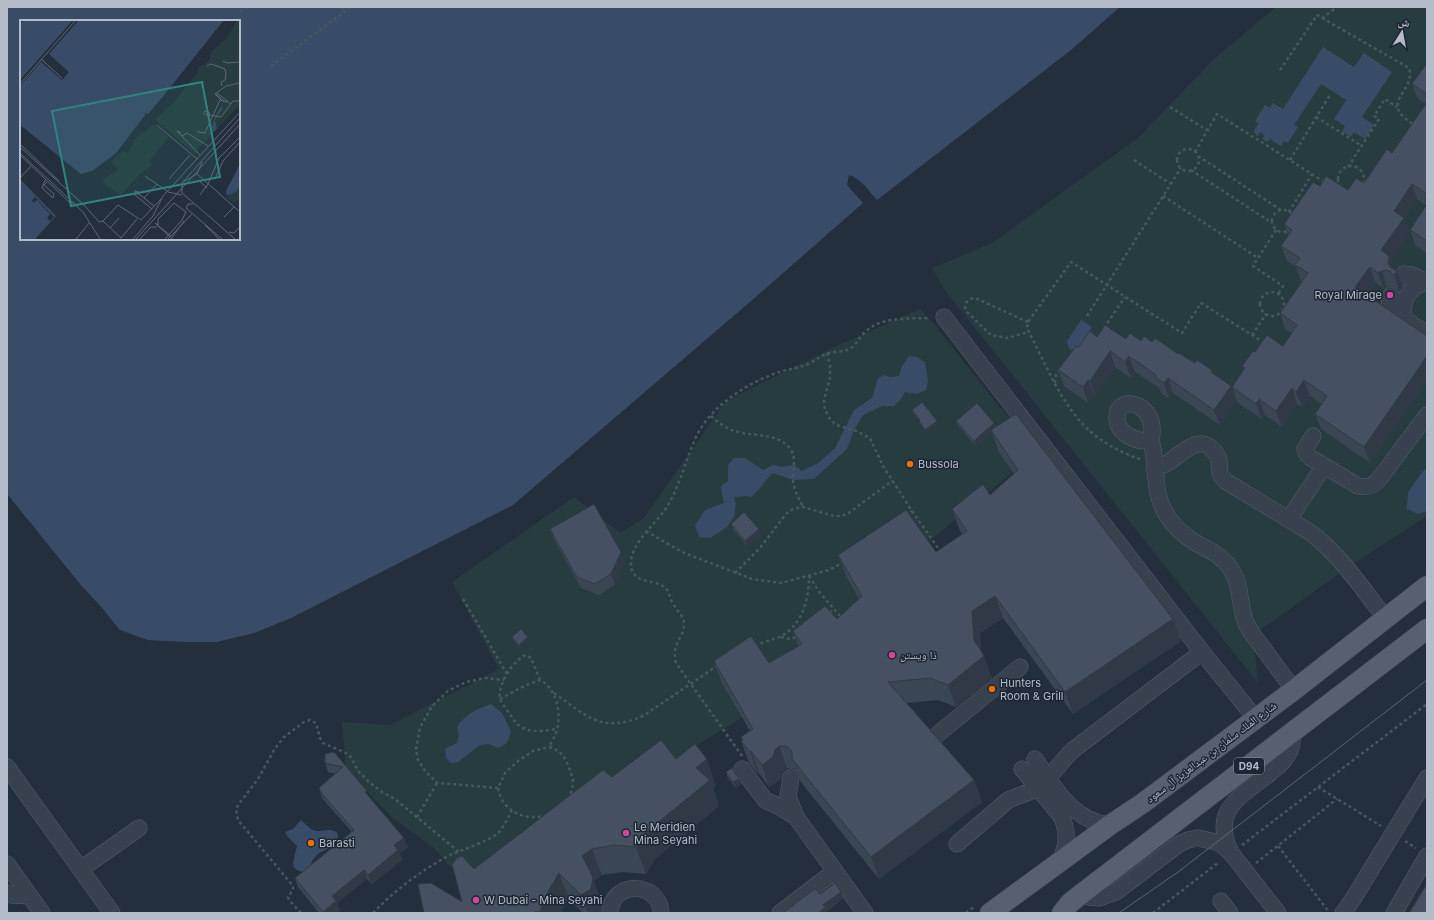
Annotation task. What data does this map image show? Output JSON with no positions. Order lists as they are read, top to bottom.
{
  "streets": {
    "main road": ["شارع الملك سلمان بن عبدالعزيز آل سعود", "D94"]
  },
  "places": [
    "Royal Mirage",
    "Bussola",
    "ذا ويستن",
    "Hunters Room & Grill",
    "Le Meridien Mina Seyahi",
    "Barasti",
    "W Dubai - Mina Seyahi"
  ],
  "north": "top"
}
